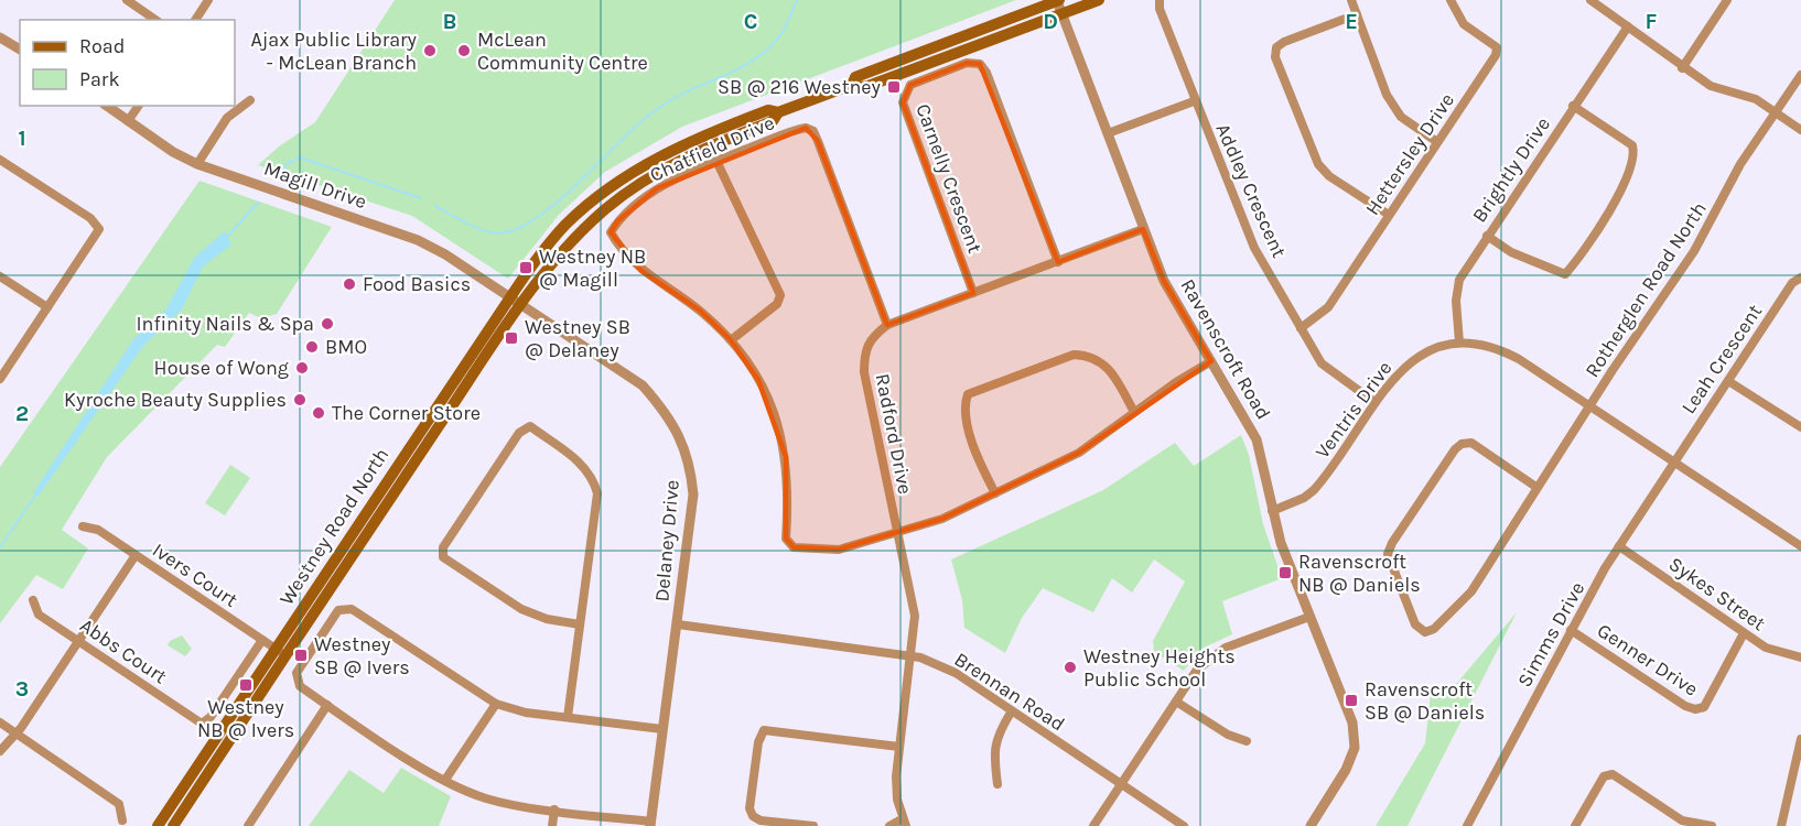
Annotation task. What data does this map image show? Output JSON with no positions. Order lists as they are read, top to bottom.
{
  "streets": {
    "main road": ["Westney Road North"],
    "street": [
      "Chatfield Drive",
      "Hettersley Drive",
      "Brightly Drive",
      "Carnelly Crescent",
      "Magill Drive",
      "Addley Crescent",
      "Rotherglen Road North",
      "Ravenscroft Road",
      "Leah Crescent",
      "Ventris Drive",
      "Radford Drive",
      "Delaney Drive",
      "Ivers Court",
      "Sykes Street",
      "Simms Drive",
      "Abbs Court",
      "Genner Drive",
      "Brennan Road"
    ]
  },
  "crossings": [
    ["Chatfield Drive", "Ravenscroft Road"],
    ["Chatfield Drive", "Radford Drive"],
    ["Hettersley Drive", "Addley Crescent"],
    ["Brightly Drive", "Ventris Drive"],
    ["Carnelly Crescent", "Radford Drive"],
    ["Magill Drive", "Westney Road North"],
    ["Magill Drive", "Delaney Drive"],
    ["Addley Crescent", "Ventris Drive"],
    ["Rotherglen Road North", "Ventris Drive"],
    ["Ravenscroft Road", "Ventris Drive"],
    ["Ravenscroft Road", "Radford Drive"],
    ["Ravenscroft Road", "Westney Road North"],
    ["Leah Crescent", "Ventris Drive"],
    ["Leah Crescent", "Simms Drive"],
    ["Ventris Drive", "Simms Drive"],
    ["Radford Drive", "Brennan Road"],
    ["Westney Road North", "Delaney Drive"],
    ["Westney Road North", "Ivers Court"],
    ["Delaney Drive", "Brennan Road"],
    ["Ivers Court", "Abbs Court"],
    ["Sykes Street", "Simms Drive"],
    ["Sykes Street", "Genner Drive"],
    ["Simms Drive", "Genner Drive"]
  ],
  "places": {
    "other": [
      "Ajax Public Library - McLean Branch",
      "McLean Community Centre",
      "Food Basics",
      "Infinity Nails & Spa",
      "BMO",
      "House of Wong",
      "Kyroche Beauty Supplies",
      "The Corner Store",
      "Westney Heights Public School"
    ],
    "transit": [
      "SB @ 216 Westney",
      "Westney NB @ Magill",
      "Westney SB @ Delaney",
      "Ravenscroft NB @ Daniels",
      "Westney SB @ Ivers",
      "Westney NB @ Ivers",
      "Ravenscroft SB @ Daniels"
    ]
  },
  "legend": ["Road", "Park"],
  "grid": {
    "columns": [
      "B",
      "C",
      "D",
      "E",
      "F"
    ],
    "rows": ["1", "2", "3"]
  }
}
